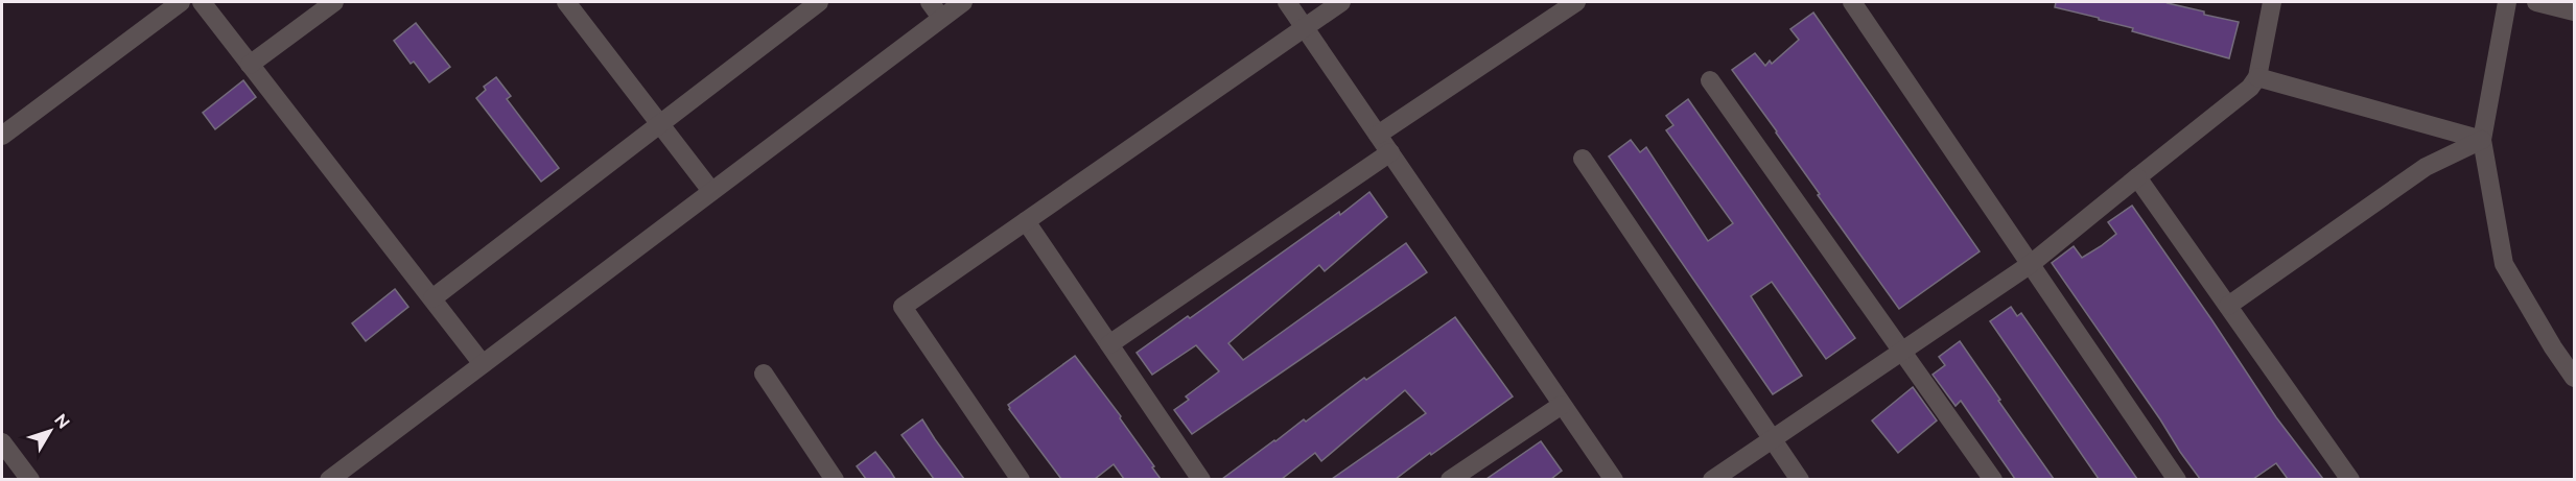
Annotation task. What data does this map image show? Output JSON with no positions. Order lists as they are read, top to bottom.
{
  "north": "top right"
}
